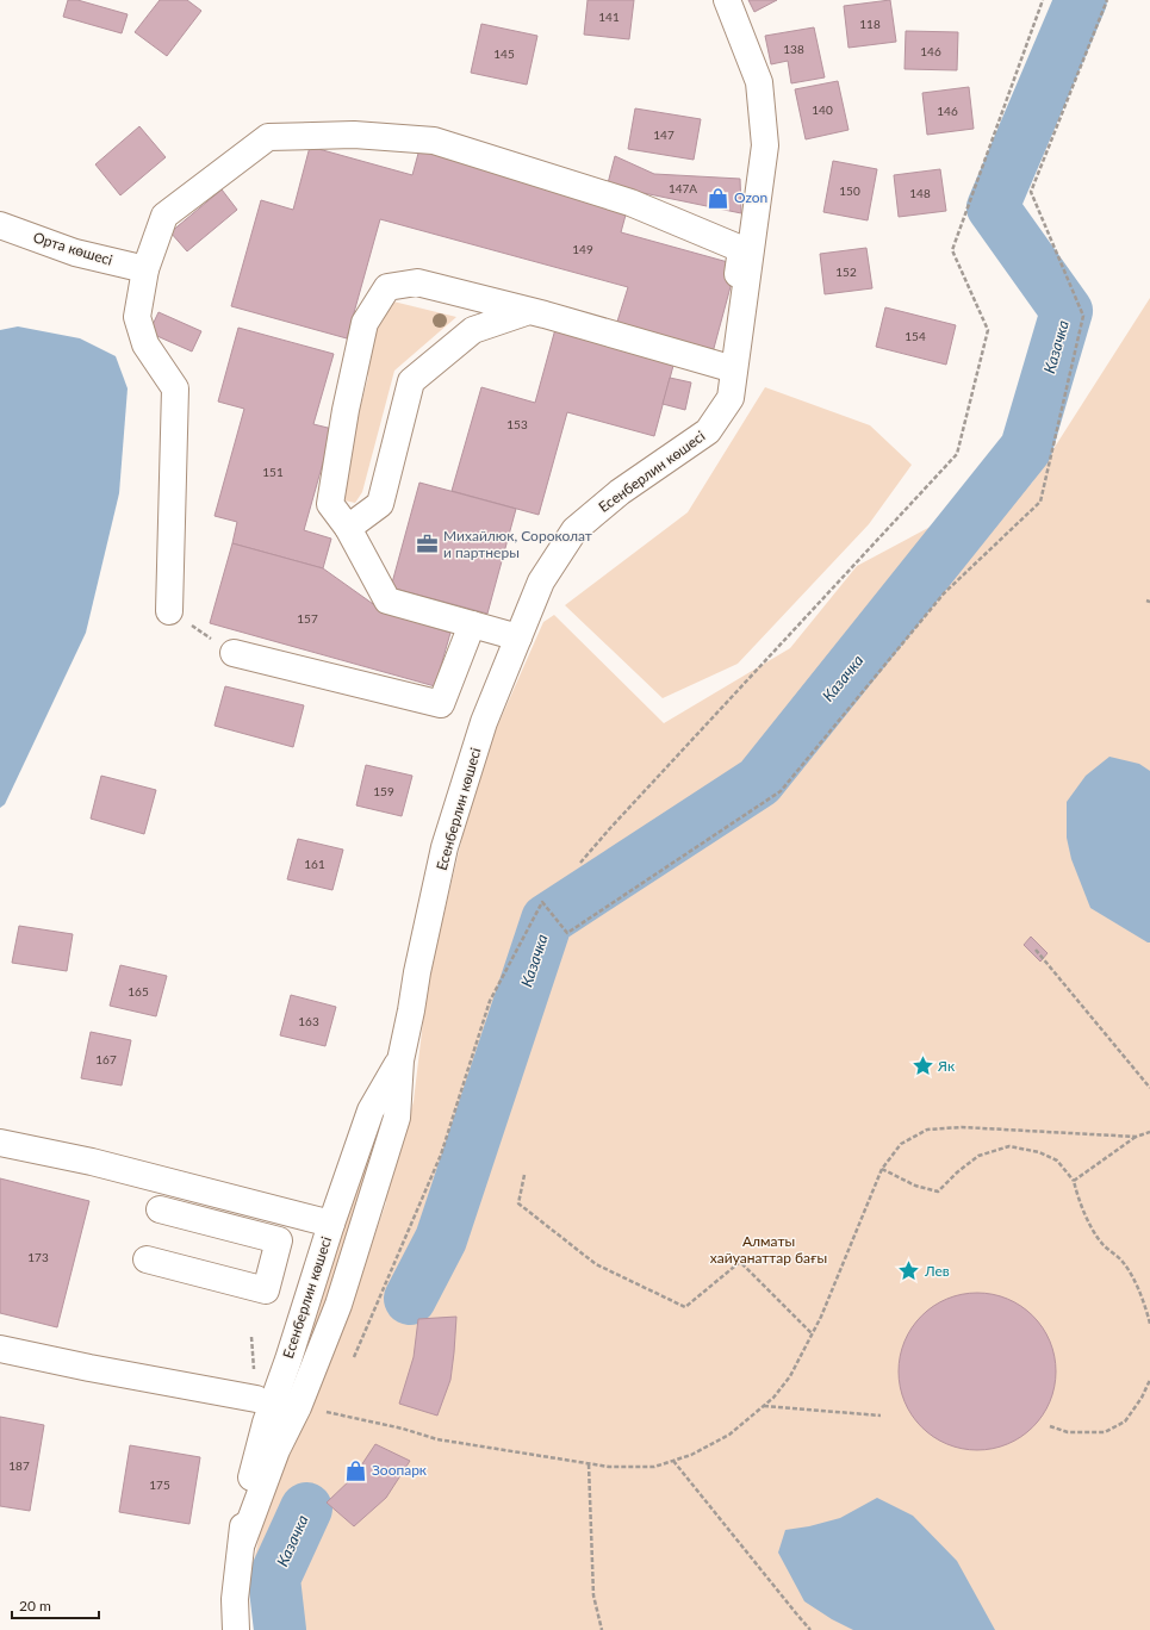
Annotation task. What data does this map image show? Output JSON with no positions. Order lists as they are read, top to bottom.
{
  "streets": {
    "street": ["Орта көшесі", "Есенберлин көшесі"]
  },
  "water": ["Казачка"],
  "parks": ["Алматы хайуанаттар бағы"],
  "places": {
    "shop": ["Ozon", "Зоопарк"],
    "office": ["Михайлюк, Сороколат и партнеры"],
    "place": ["Як", "Лев"]
  },
  "house_numbers": [
    "141",
    "118",
    "138",
    "146",
    "145",
    "140",
    "146",
    "147",
    "147А",
    "150",
    "148",
    "149",
    "152",
    "154",
    "153",
    "151",
    "157",
    "159",
    "161",
    "165",
    "163",
    "167",
    "173",
    "187",
    "175"
  ],
  "scale_bar": "20 m"
}
